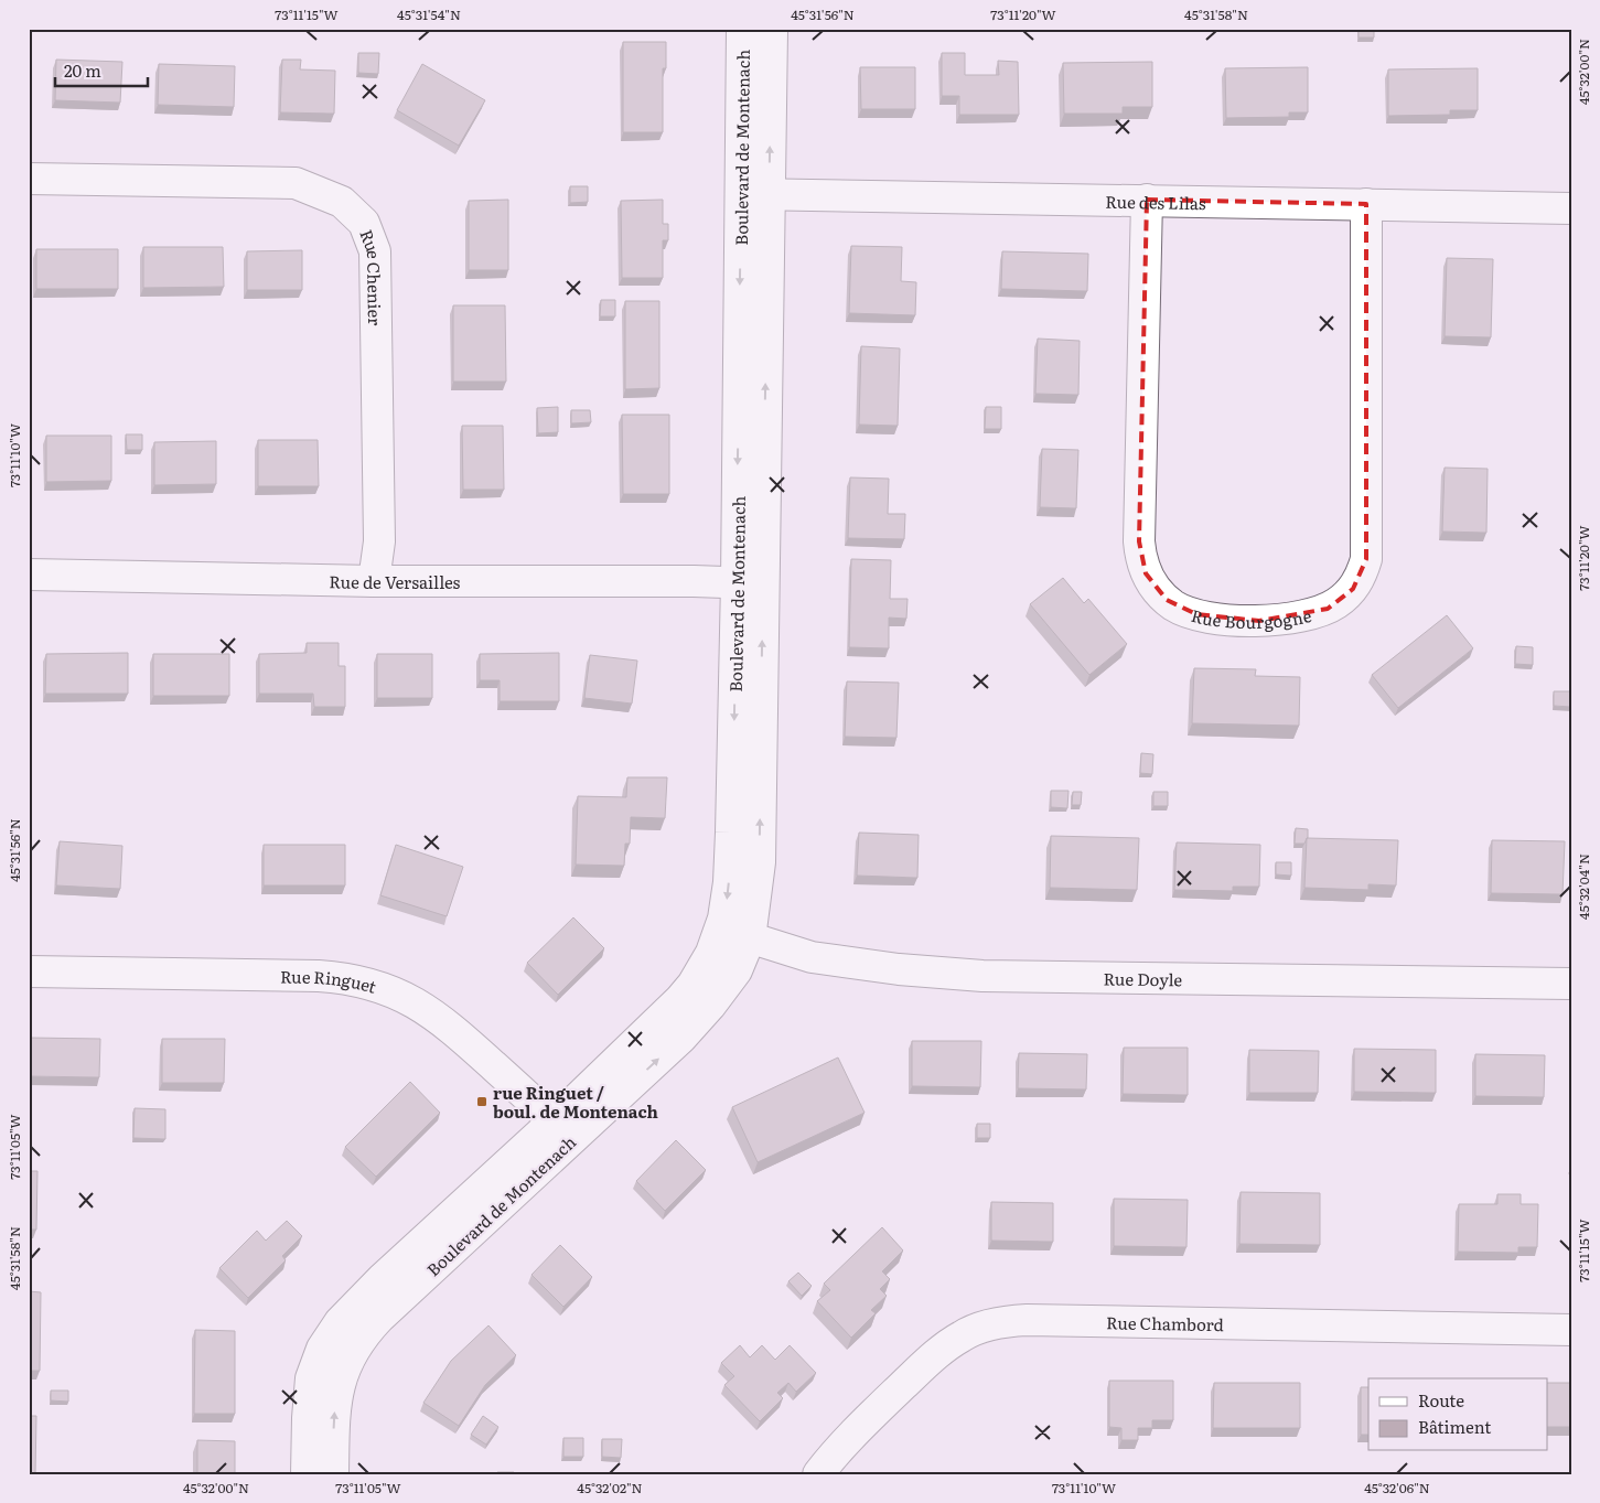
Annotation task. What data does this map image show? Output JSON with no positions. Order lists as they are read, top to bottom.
{
  "streets": {
    "street": [
      "Boulevard de Montenach",
      "Rue des Lilas",
      "Rue Chenier",
      "Rue de Versailles",
      "Rue Bourgogne",
      "Rue Doyle",
      "Rue Ringuet",
      "Rue Chambord"
    ]
  },
  "crossings": [
    ["Boulevard de Montenach", "Rue des Lilas"],
    ["Boulevard de Montenach", "Rue de Versailles"],
    ["Boulevard de Montenach", "Rue Doyle"],
    ["Boulevard de Montenach", "Rue Ringuet"],
    ["Rue des Lilas", "Rue Bourgogne"],
    ["Rue Chenier", "Rue de Versailles"]
  ],
  "places": {
    "transit": ["rue Ringuet / boul. de Montenach"]
  },
  "legend": ["Route", "Bâtiment"],
  "scale_bar": "20 m",
  "coordinates": [
    "73°11'15\"W",
    "45°31'54\"N",
    "45°31'56\"N",
    "73°11'20\"W",
    "45°31'58\"N",
    "45°32'00\"N",
    "73°11'10\"W",
    "45°32'04\"N",
    "73°11'05\"W",
    "45°32'02\"N",
    "45°32'06\"N"
  ]
}
